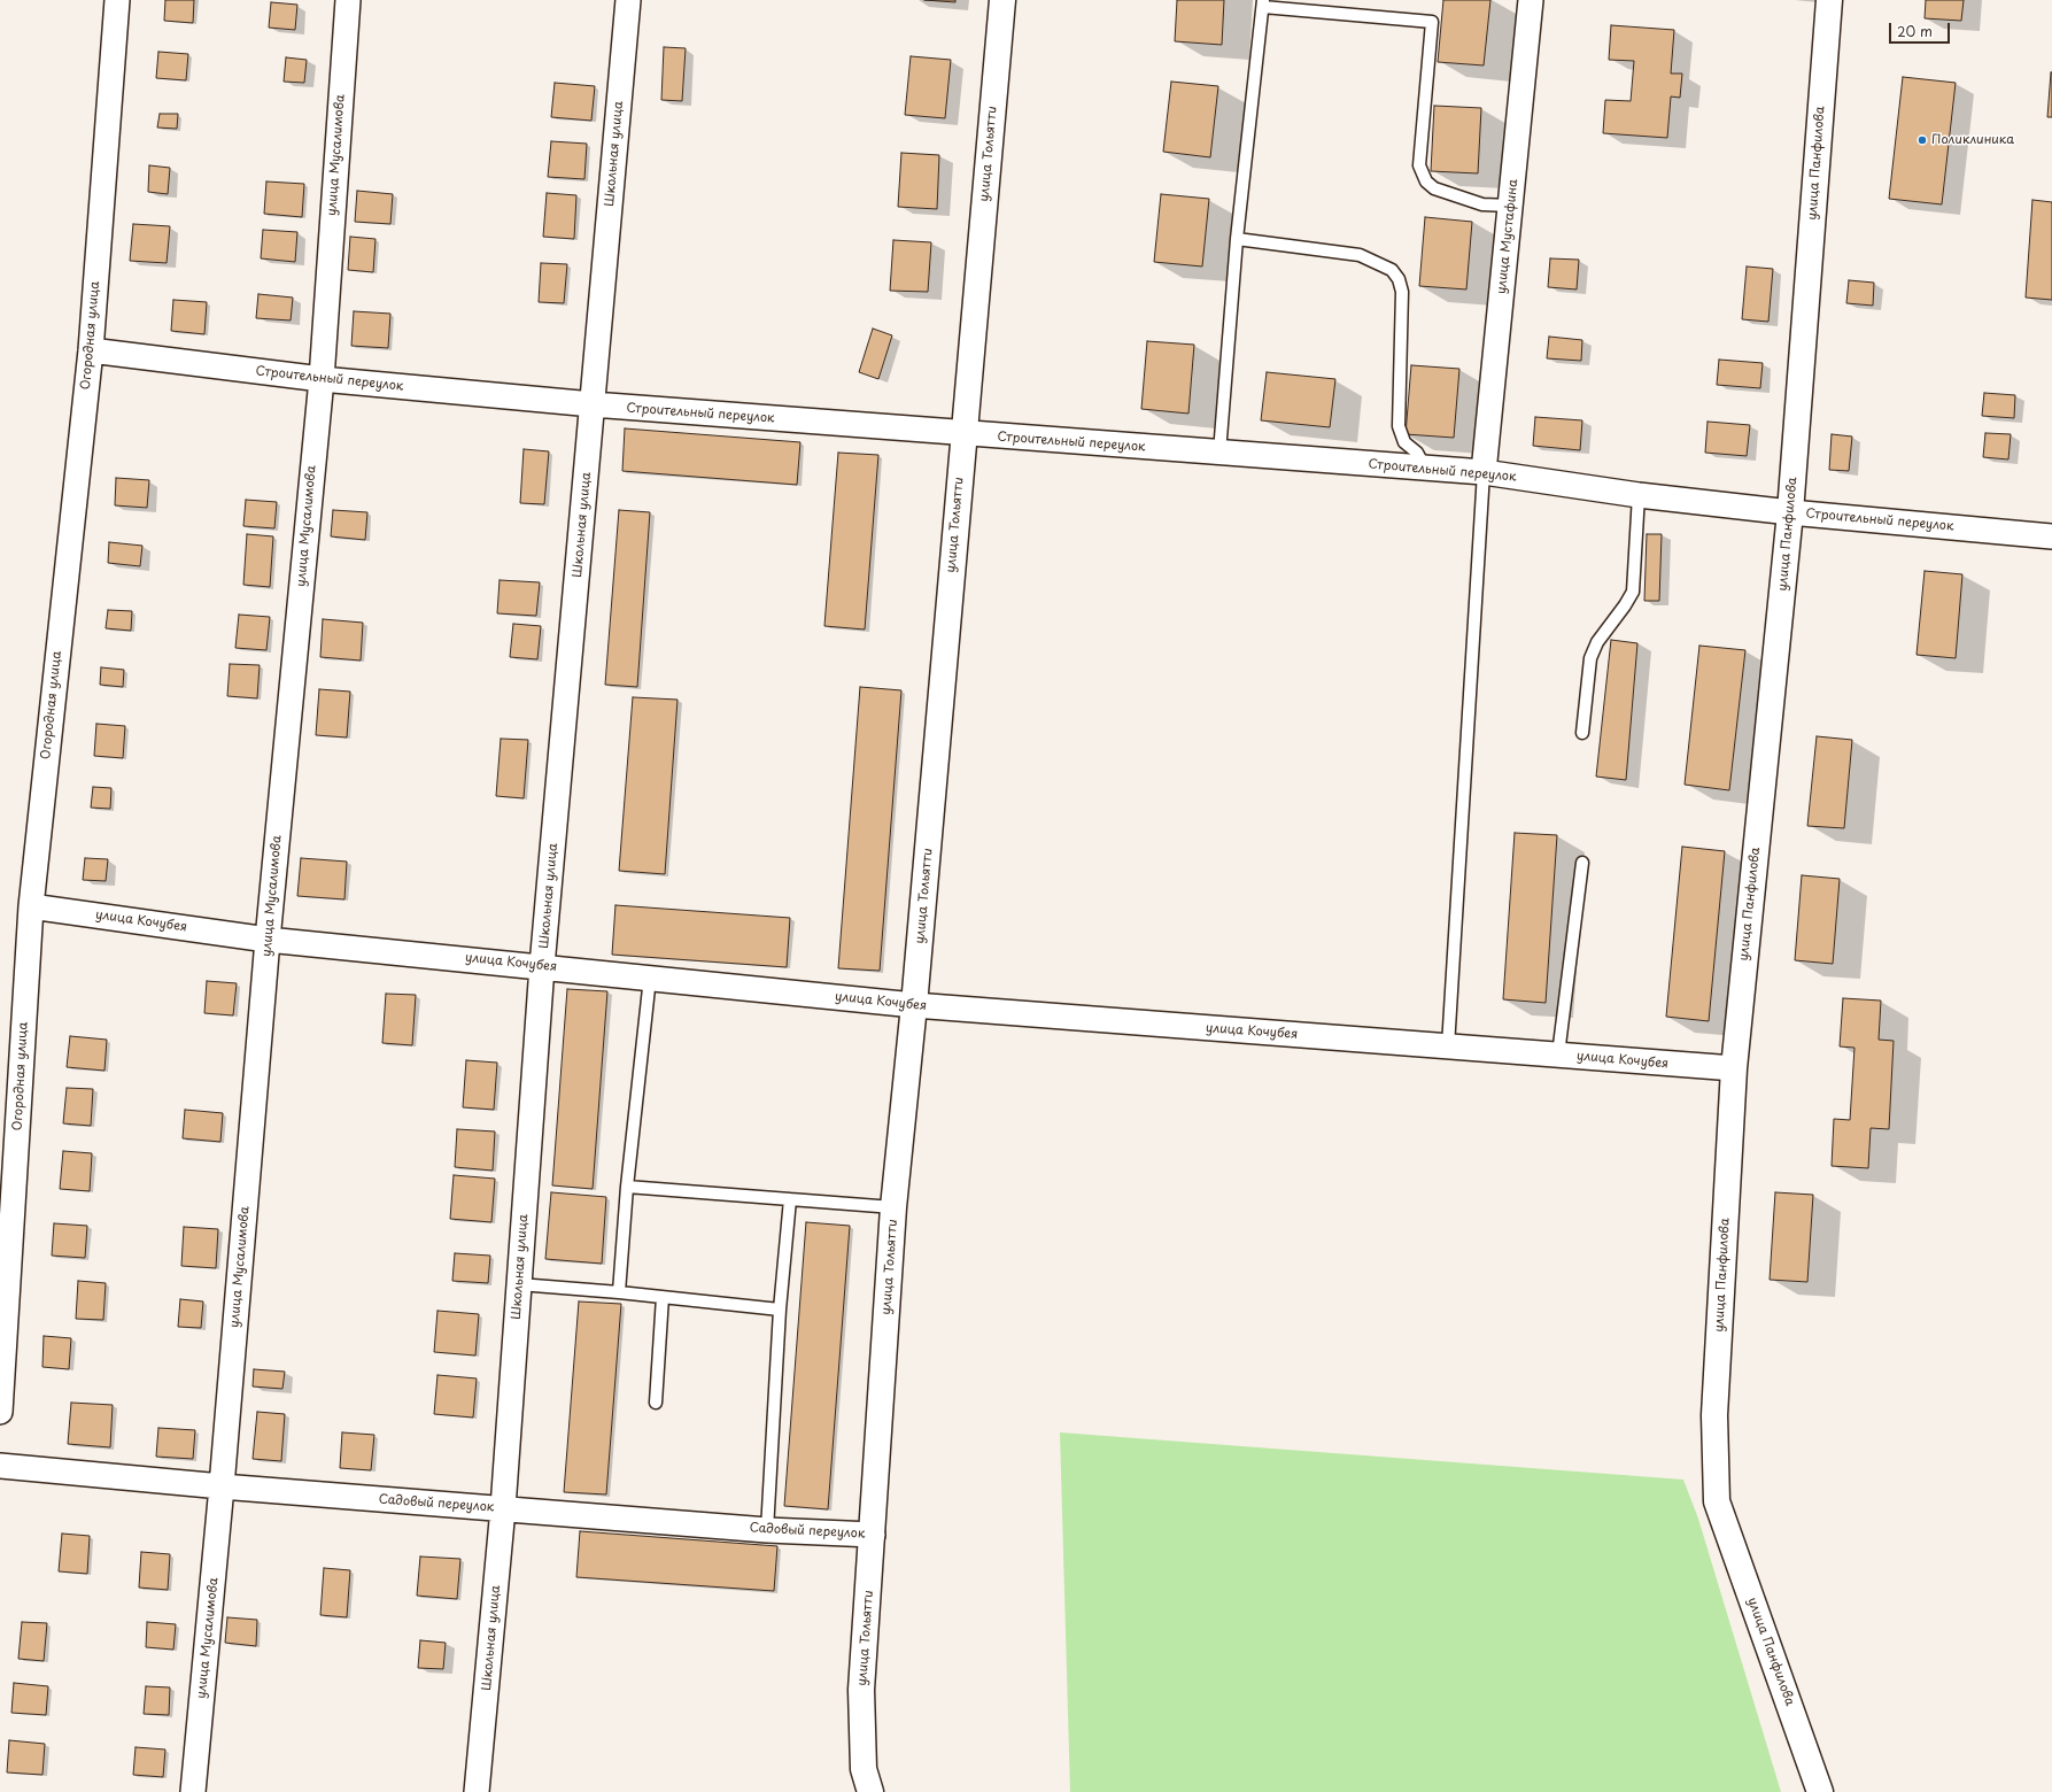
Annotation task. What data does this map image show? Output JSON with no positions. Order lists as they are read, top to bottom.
{
  "streets": {
    "street": [
      "Школьная улица",
      "улица Тольятти",
      "улица Мусалимова",
      "улица Панфилова",
      "улица Мустафина",
      "Огородная улица",
      "Строительный переулок",
      "улица Кочубея",
      "Садовый переулок"
    ]
  },
  "crossings": [
    ["Школьная улица", "Строительный переулок"],
    ["Школьная улица", "улица Кочубея"],
    ["Школьная улица", "Садовый переулок"],
    ["улица Тольятти", "Строительный переулок"],
    ["улица Тольятти", "улица Кочубея"],
    ["улица Тольятти", "Садовый переулок"],
    ["улица Мусалимова", "Строительный переулок"],
    ["улица Мусалимова", "улица Кочубея"],
    ["улица Мусалимова", "Садовый переулок"],
    ["улица Панфилова", "Строительный переулок"],
    ["улица Панфилова", "улица Кочубея"],
    ["улица Мустафина", "Строительный переулок"],
    ["Огородная улица", "Строительный переулок"],
    ["Огородная улица", "улица Кочубея"]
  ],
  "places": ["Поликлиника"],
  "scale_bar": "20 m"
}
